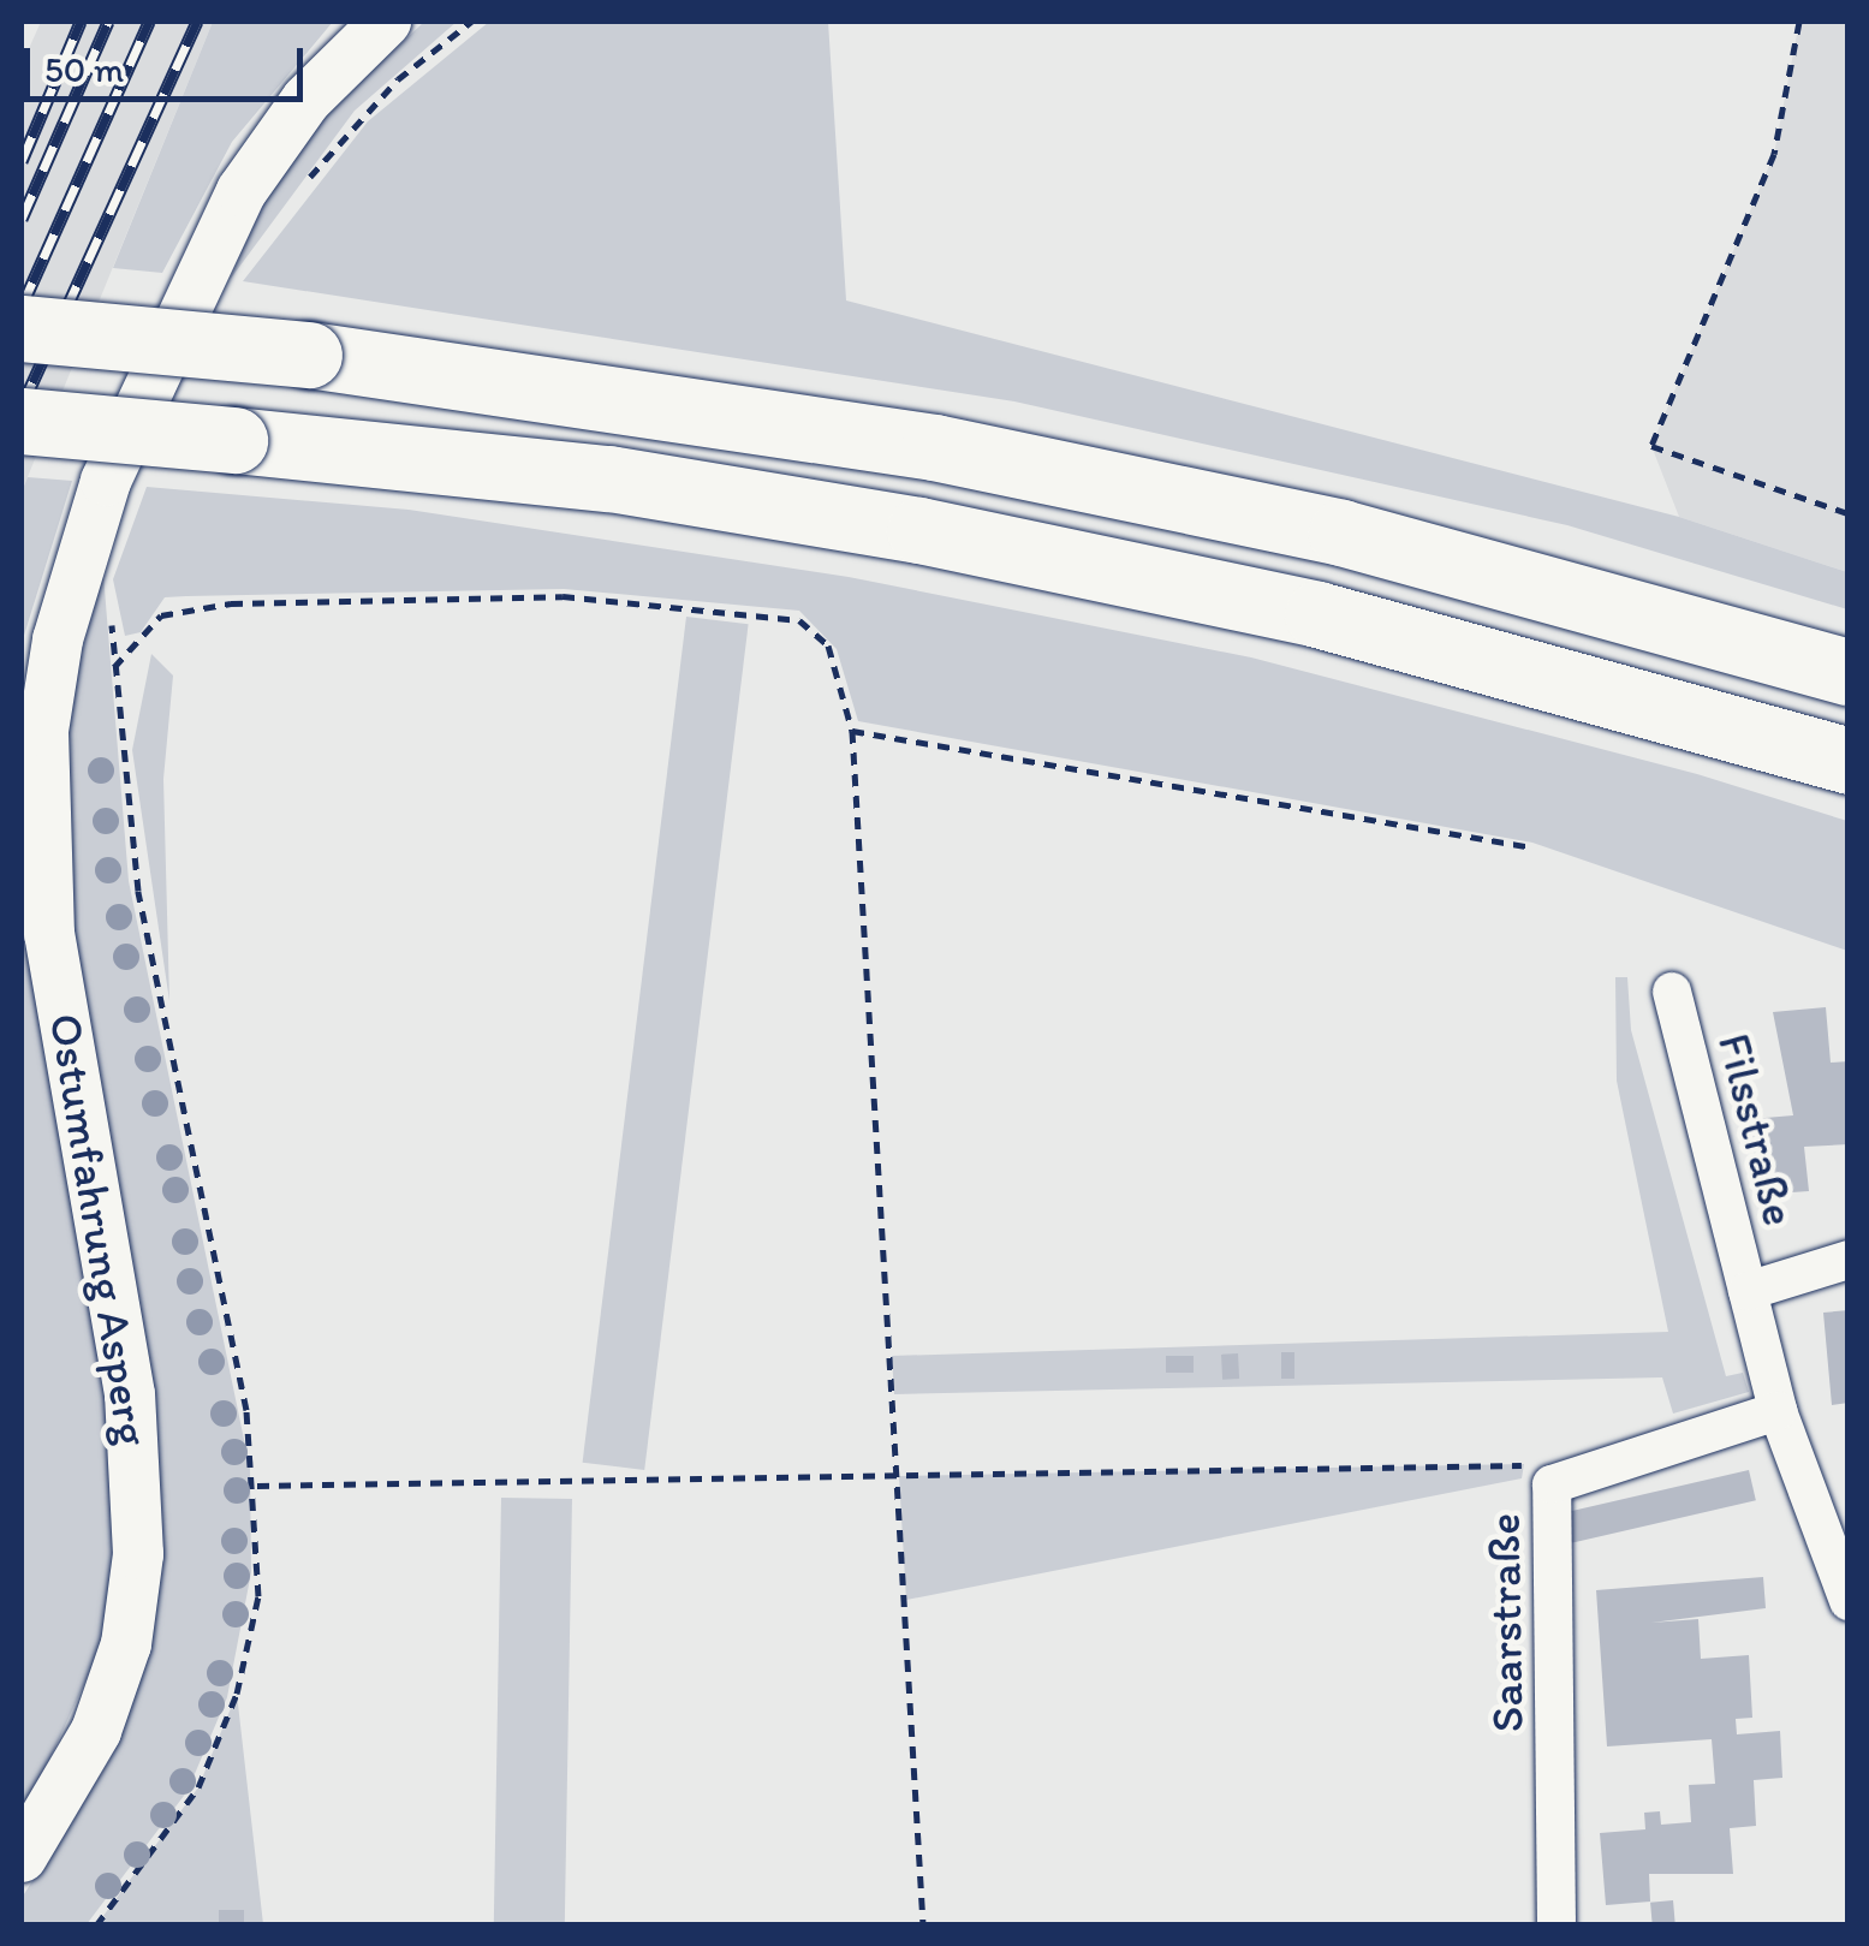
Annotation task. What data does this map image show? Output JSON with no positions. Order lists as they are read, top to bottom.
{
  "streets": {
    "street": ["Filsstraße", "Ostumfahrung Asperg", "Saarstraße"]
  },
  "crossings": [
    ["Filsstraße", "Saarstraße"]
  ],
  "scale_bar": "50 m"
}
